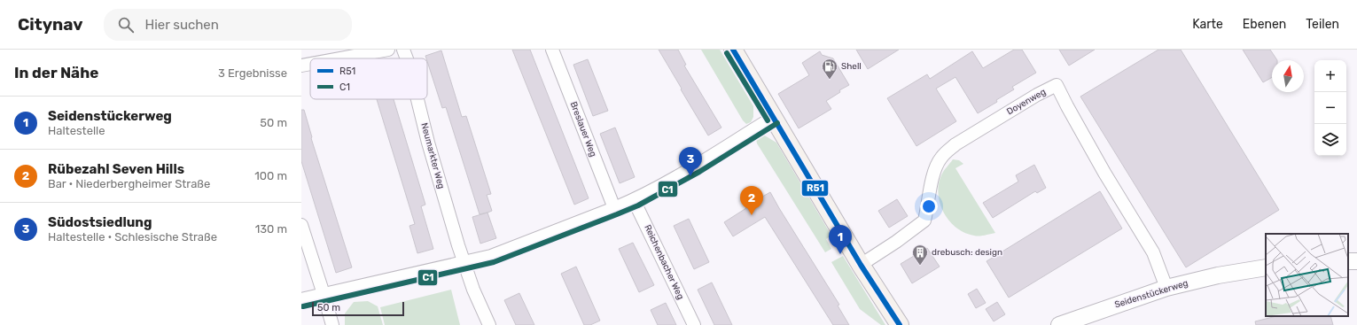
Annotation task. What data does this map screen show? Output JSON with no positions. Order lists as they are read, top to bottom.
{
  "streets": {
    "street": [
      "Doyenweg",
      "Breslauer Weg",
      "Neumarkter Weg",
      "Reichenbacher Weg",
      "Seidenstückerweg"
    ]
  },
  "crossings": [
    ["Doyenweg", "Seidenstückerweg"]
  ],
  "places": {
    "fuel station": ["Shell"],
    "building": ["drebusch: design"]
  },
  "lines": ["transit line R51", "transit line C1"],
  "legend": ["R51", "C1"],
  "scale_bar": "50 m",
  "north": "top",
  "page": {
    "header": "Citynav",
    "search": "Hier suchen",
    "nav": ["Karte", "Ebenen", "Teilen"],
    "heading": ["In der Nähe", "3 Ergebnisse"],
    "map_buttons": ["+", "−"],
    "list": [
      {
        "mark": "1",
        "name": "Seidenstückerweg",
        "note": "Haltestelle",
        "value": "50 m"
      },
      {
        "mark": "2",
        "name": "Rübezahl Seven Hills",
        "note": "Bar · Niederbergheimer Straße",
        "value": "100 m"
      },
      {
        "mark": "3",
        "name": "Südostsiedlung",
        "note": "Haltestelle · Schlesische Straße",
        "value": "130 m"
      }
    ],
    "pins": ["3", "2", "1"],
    "scale": "50 m"
  }
}
